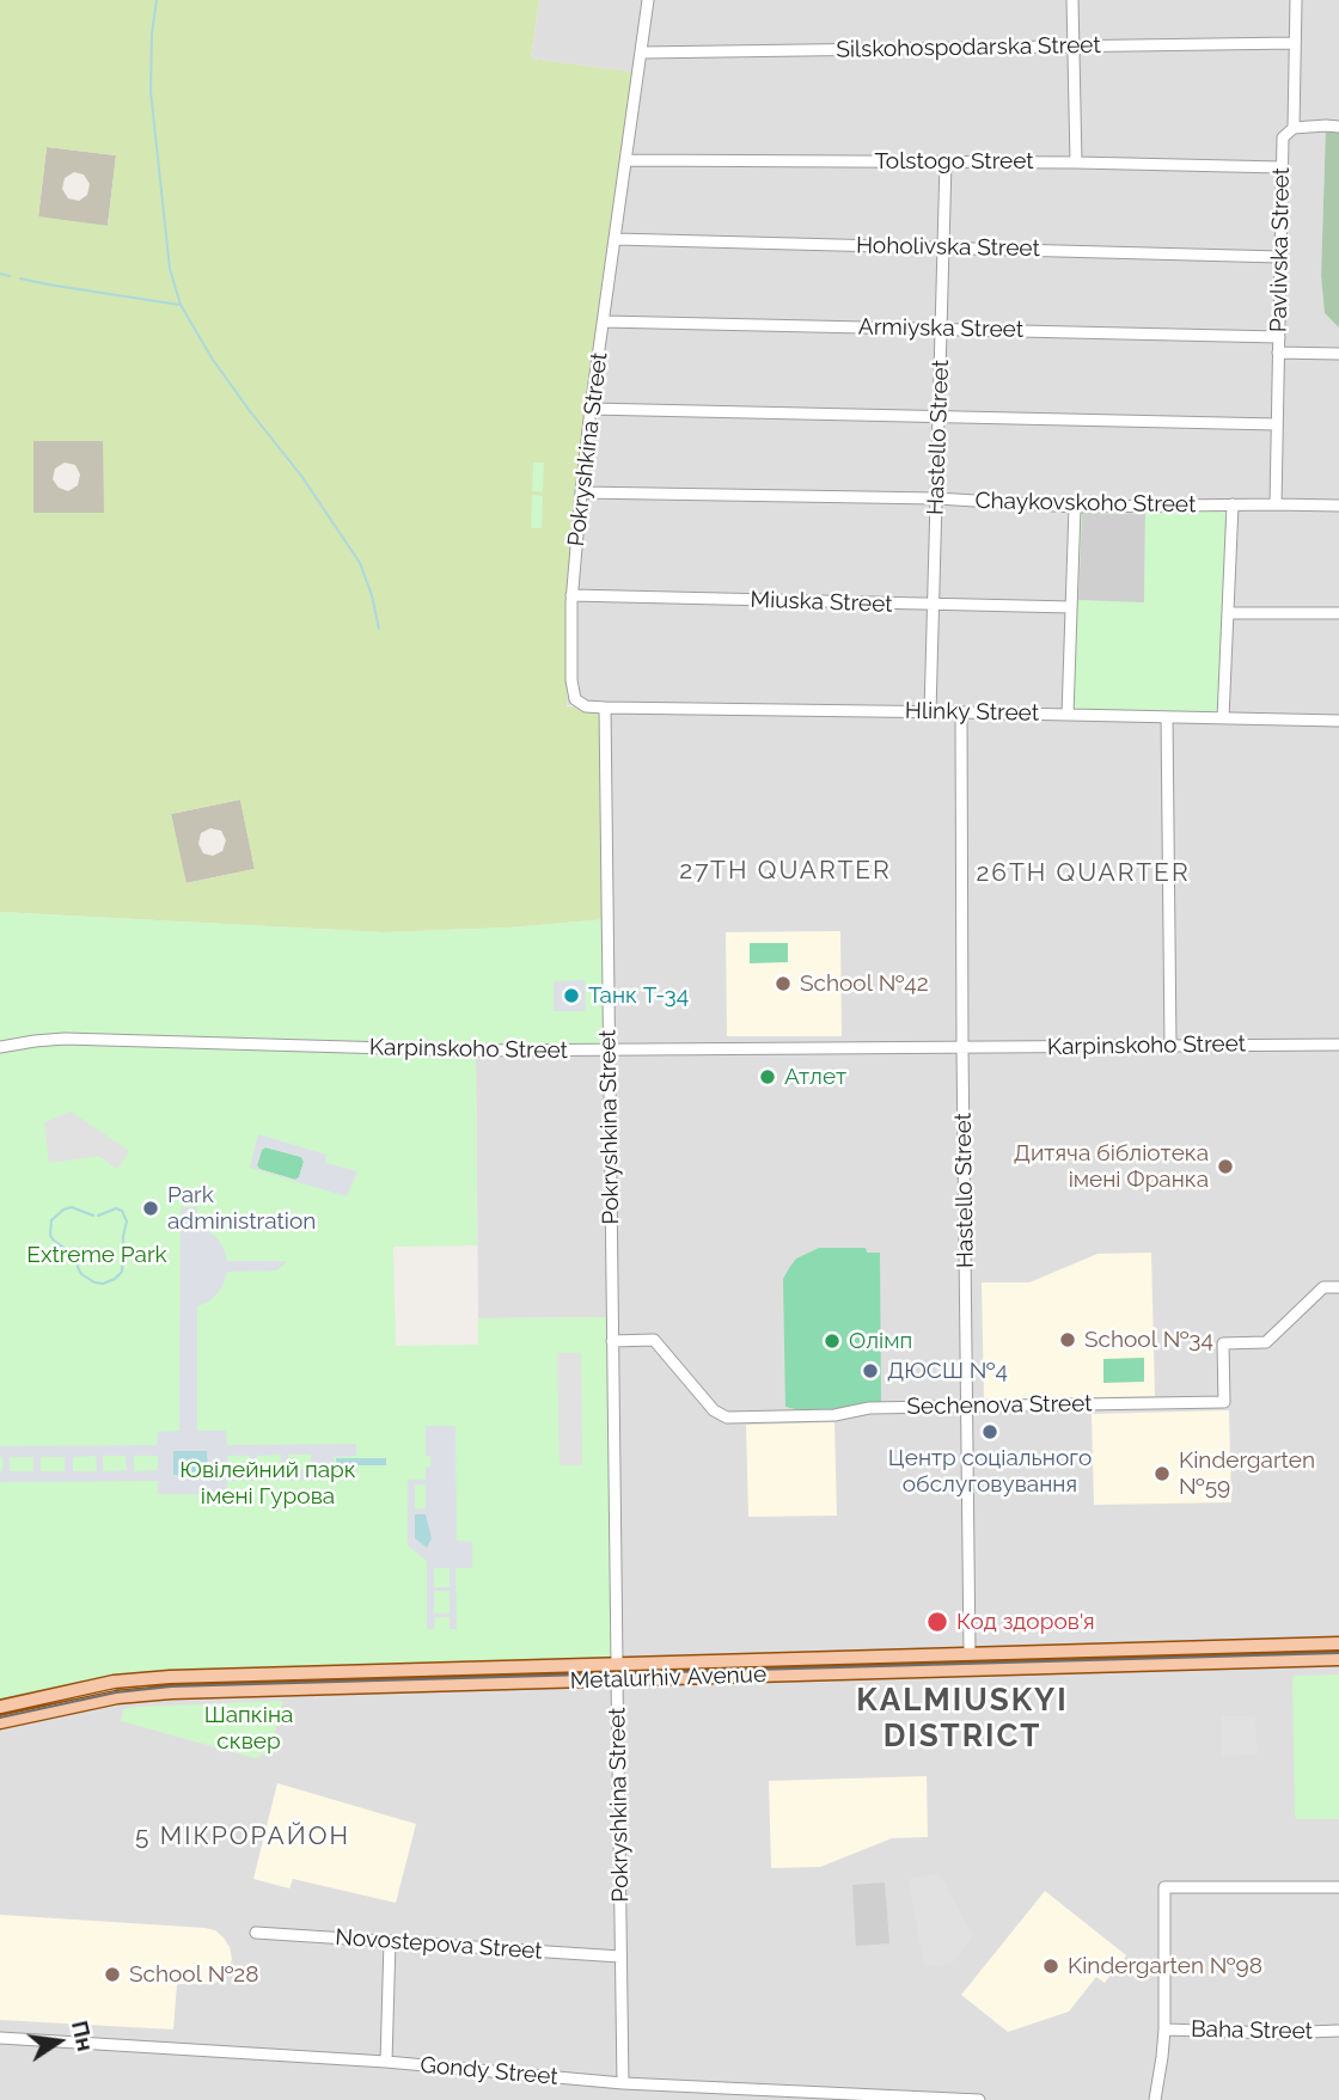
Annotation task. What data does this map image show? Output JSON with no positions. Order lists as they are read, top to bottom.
{
  "streets": {
    "main road": ["Hastello Street", "Pokryshkina Street", "Metalurhiv Avenue"],
    "street": [
      "Silskohospodarska Street",
      "Tolstogo Street",
      "Hoholivska Street",
      "Pavlivska Street",
      "Armiyska Street",
      "Chaykovskoho Street",
      "Miuska Street",
      "Hlinky Street",
      "Karpinskoho Street",
      "Sechenova Street",
      "Novostepova Street",
      "Baha Street",
      "Gondy Street"
    ]
  },
  "crossings": [
    ["Silskohospodarska Street", "Pavlivska Street"],
    ["Silskohospodarska Street", "Pokryshkina Street"],
    ["Tolstogo Street", "Pavlivska Street"],
    ["Tolstogo Street", "Hastello Street"],
    ["Tolstogo Street", "Pokryshkina Street"],
    ["Hoholivska Street", "Pavlivska Street"],
    ["Hoholivska Street", "Hastello Street"],
    ["Hoholivska Street", "Pokryshkina Street"],
    ["Pavlivska Street", "Armiyska Street"],
    ["Pavlivska Street", "Chaykovskoho Street"],
    ["Armiyska Street", "Hastello Street"],
    ["Armiyska Street", "Pokryshkina Street"],
    ["Hastello Street", "Chaykovskoho Street"],
    ["Hastello Street", "Miuska Street"],
    ["Hastello Street", "Hlinky Street"],
    ["Hastello Street", "Karpinskoho Street"],
    ["Hastello Street", "Sechenova Street"],
    ["Hastello Street", "Metalurhiv Avenue"],
    ["Pokryshkina Street", "Chaykovskoho Street"],
    ["Pokryshkina Street", "Miuska Street"],
    ["Pokryshkina Street", "Hlinky Street"],
    ["Pokryshkina Street", "Karpinskoho Street"],
    ["Pokryshkina Street", "Sechenova Street"],
    ["Pokryshkina Street", "Metalurhiv Avenue"],
    ["Pokryshkina Street", "Novostepova Street"],
    ["Pokryshkina Street", "Gondy Street"]
  ],
  "districts": [
    "27TH QUARTER",
    "26TH QUARTER",
    "KALMIUSKYI DISTRICT",
    "5 МІКРОРАЙОН"
  ],
  "parks": ["Extreme Park", "Ювілейний парк імені Гурова", "Шапкіна сквер"],
  "places": [
    "School №42",
    "Танк Т-34",
    "Атлет",
    "Дитяча бібліотека імені Франка",
    "Park administration",
    "School №34",
    "Олімп",
    "ДЮСШ №4",
    "Центр соціального обслуговування",
    "Kindergarten №59",
    "Код здоров'я",
    "Kindergarten №98",
    "School №28"
  ],
  "north": "right"
}
